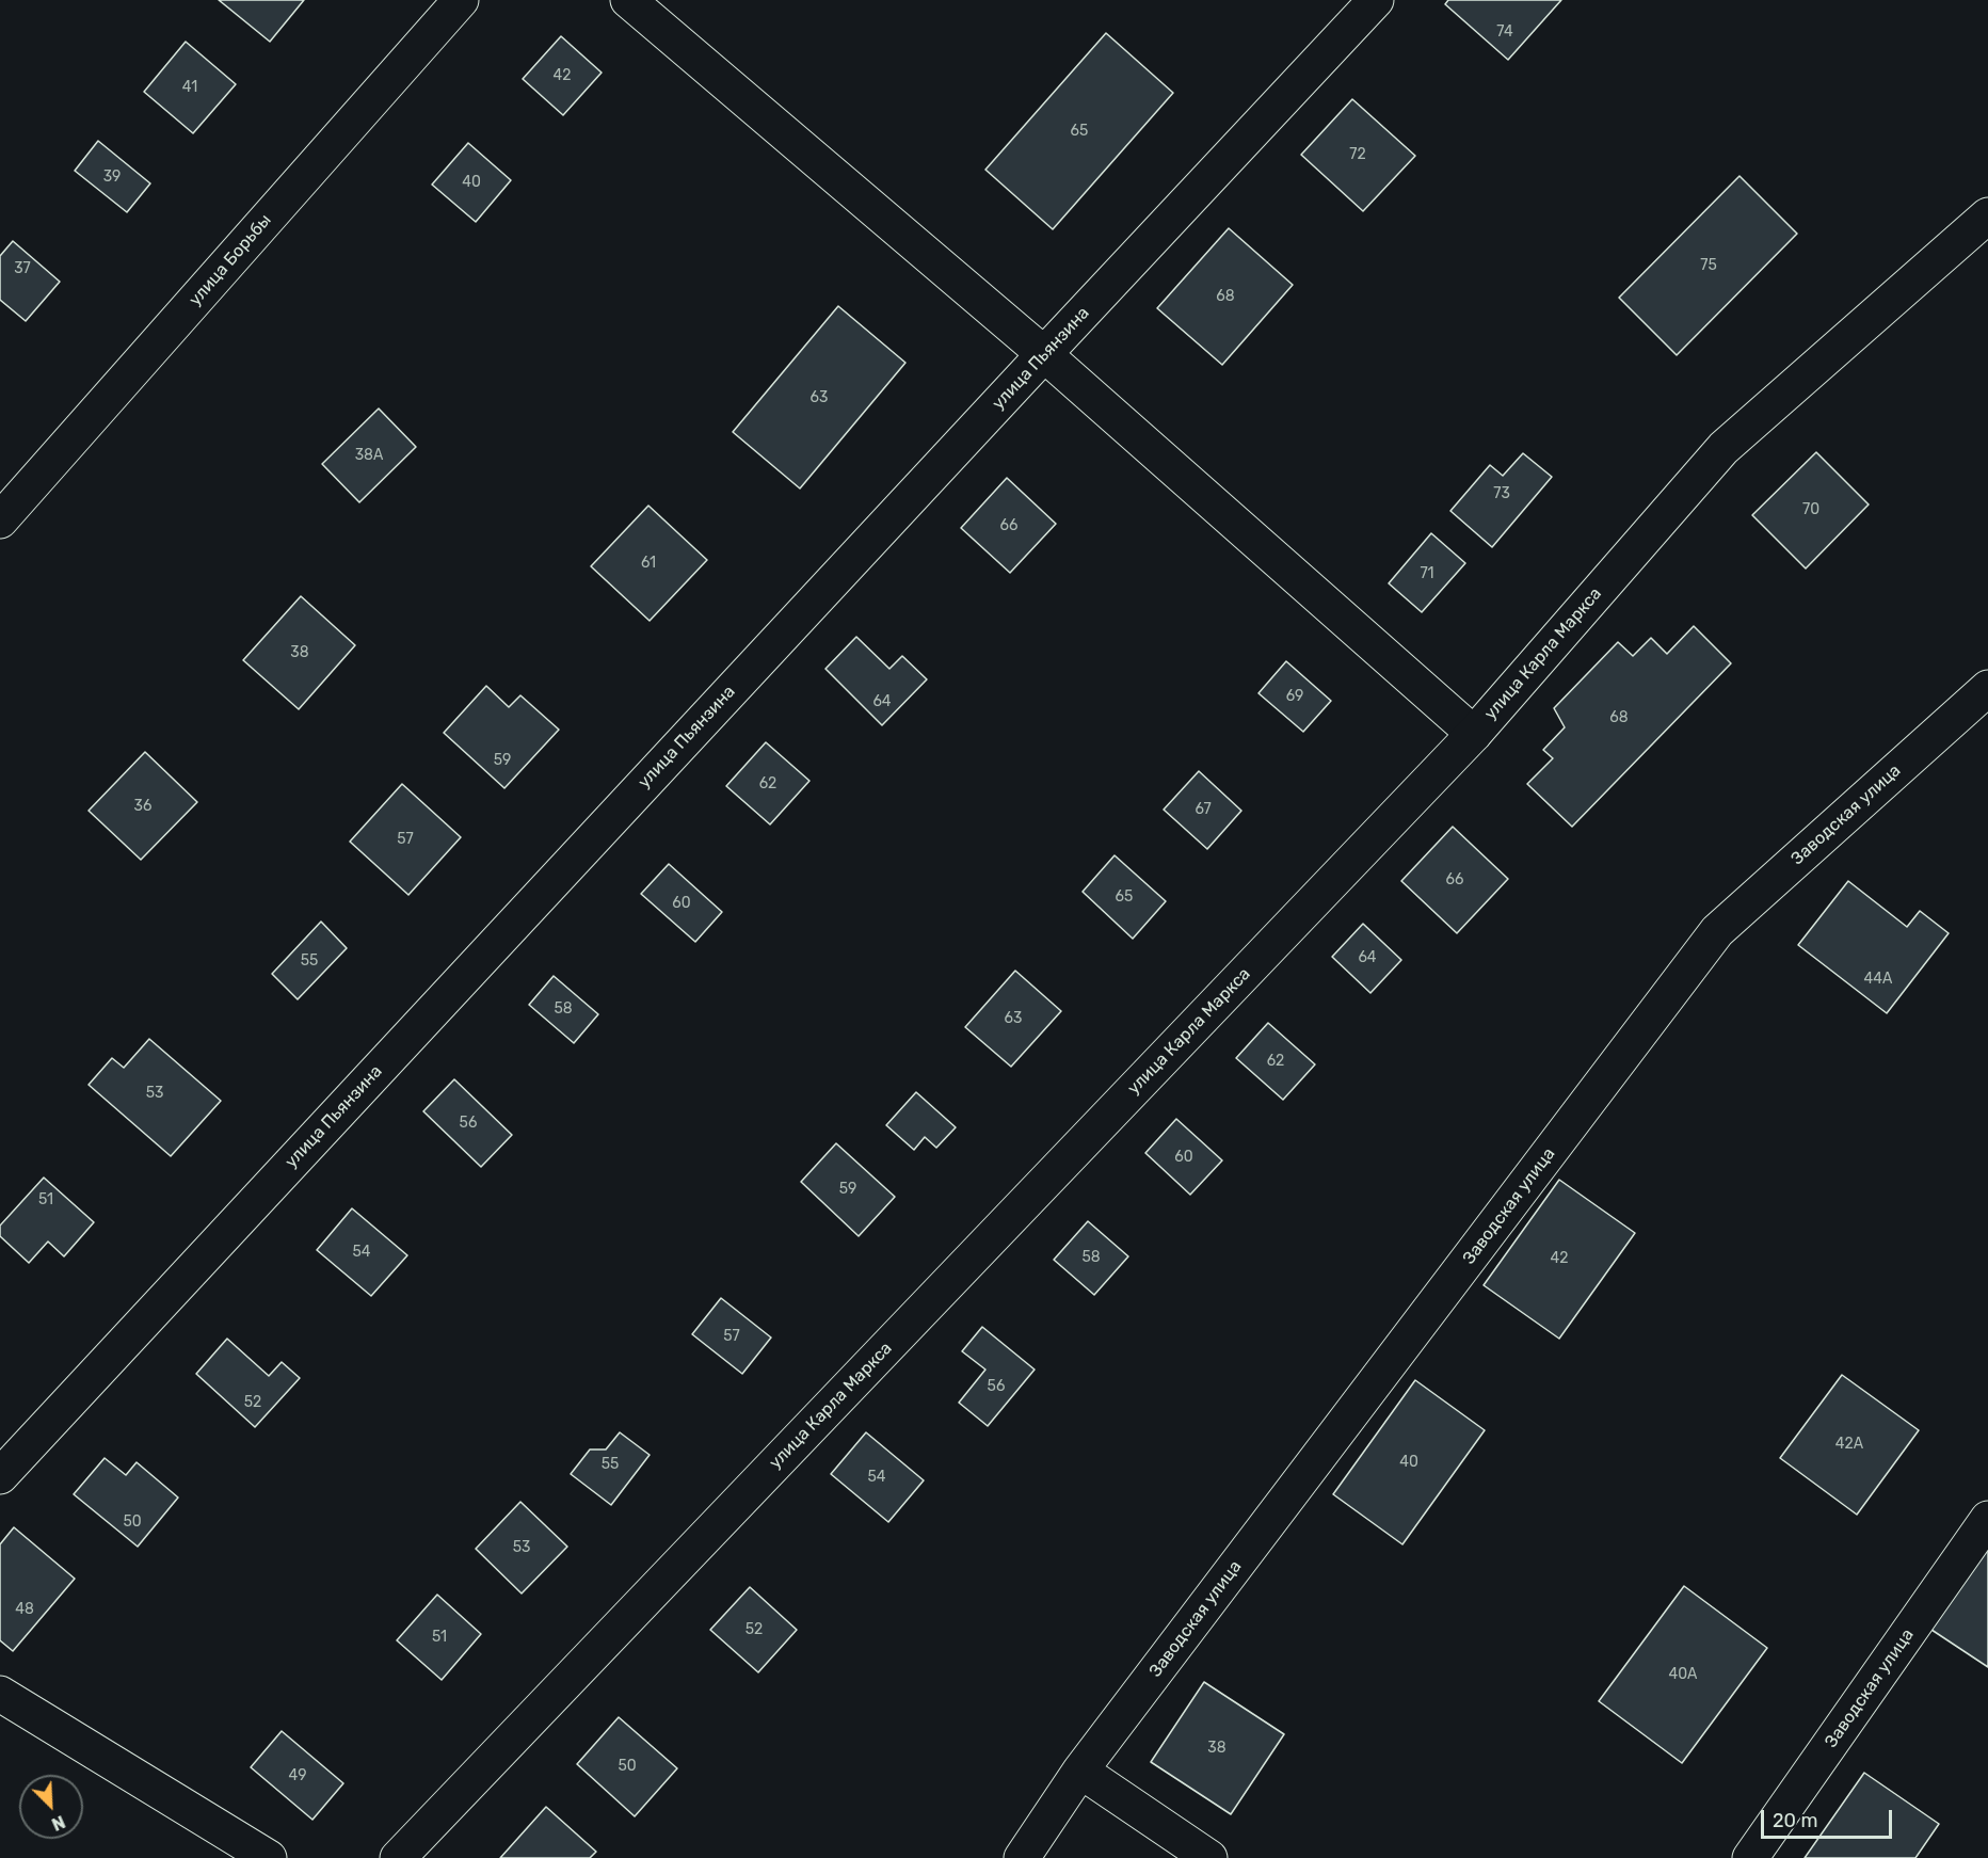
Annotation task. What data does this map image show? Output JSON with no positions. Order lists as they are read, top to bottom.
{
  "streets": {
    "street": [
      "улица Борьбы",
      "улица Пьянзина",
      "улица Карла Маркса",
      "Заводская улица"
    ]
  },
  "house_numbers": [
    "74",
    "42",
    "41",
    "65",
    "72",
    "39",
    "40",
    "75",
    "37",
    "68",
    "63",
    "38А",
    "73",
    "70",
    "66",
    "61",
    "71",
    "38",
    "69",
    "64",
    "68",
    "59",
    "62",
    "36",
    "67",
    "57",
    "66",
    "65",
    "60",
    "64",
    "55",
    "44А",
    "58",
    "63",
    "62",
    "53",
    "56",
    "60",
    "59",
    "51",
    "54",
    "58",
    "42",
    "57",
    "56",
    "52",
    "42А",
    "40",
    "55",
    "54",
    "50",
    "53",
    "48",
    "52",
    "51",
    "40А",
    "38",
    "50",
    "49"
  ],
  "scale_bar": "20 m",
  "north": "bottom right"
}
